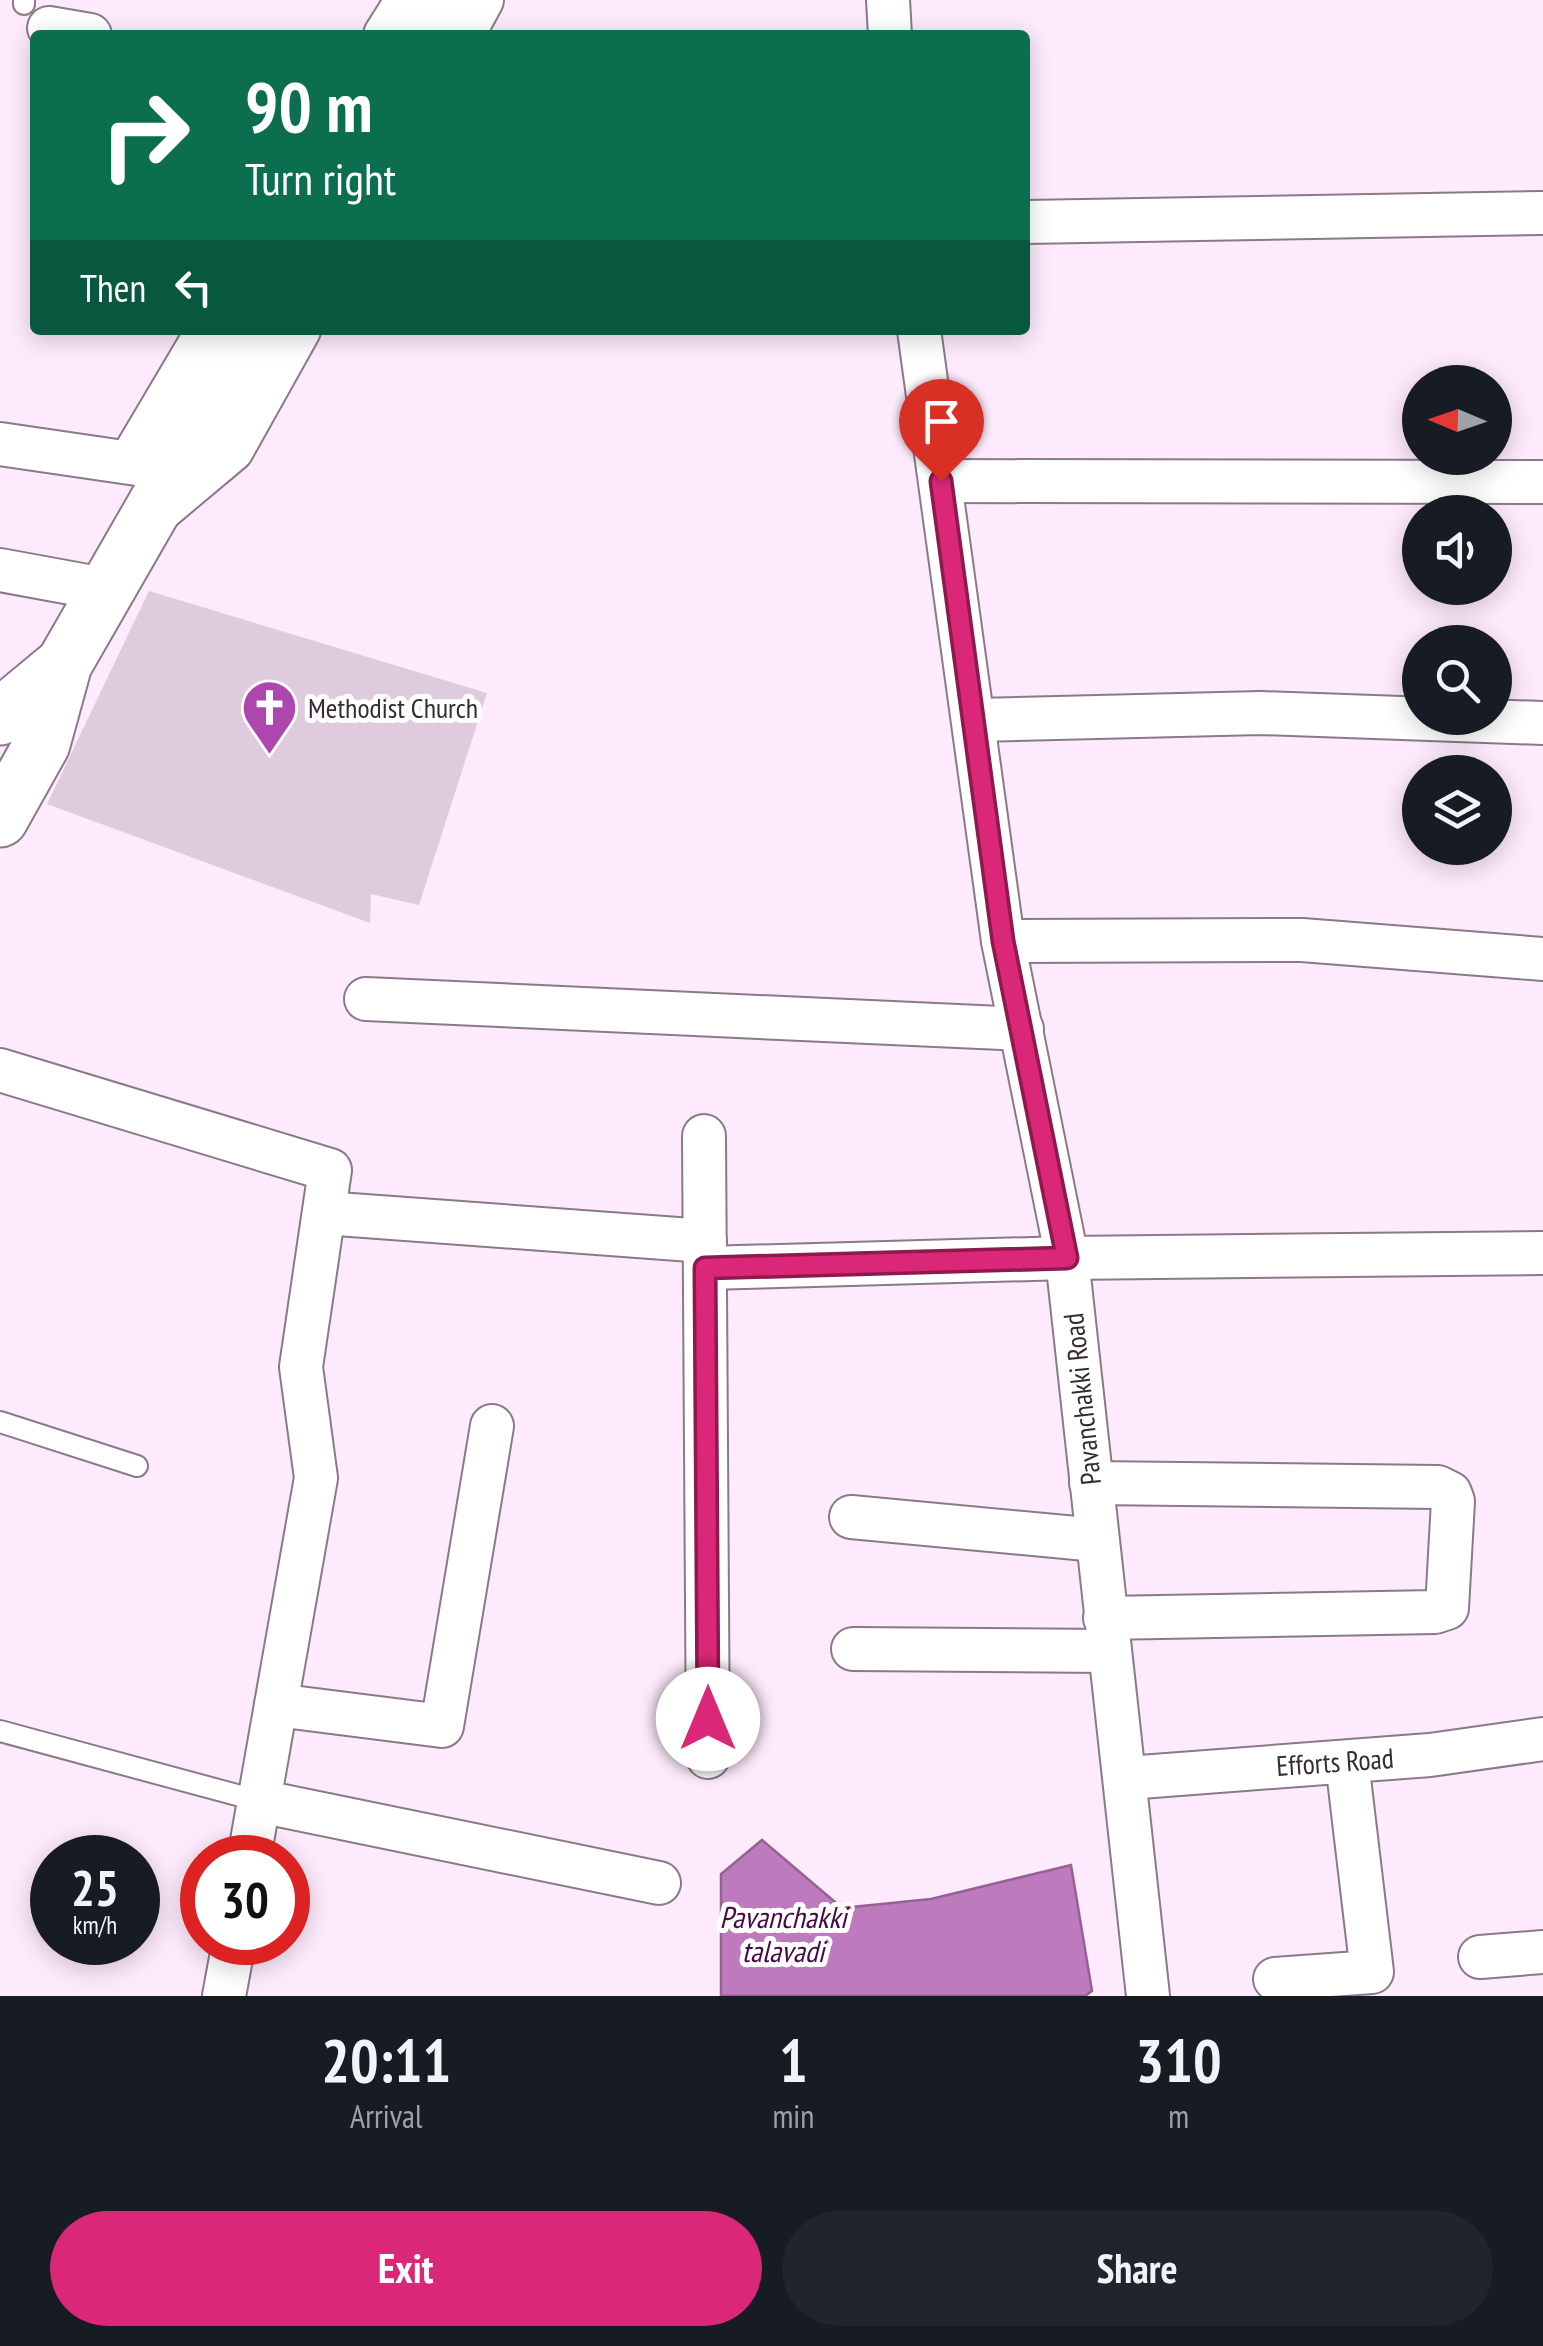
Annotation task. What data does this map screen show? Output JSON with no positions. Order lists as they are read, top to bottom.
{
  "streets": {
    "street": ["Pavanchakki Road", "Efforts Road"]
  },
  "crossings": [
    ["Pavanchakki Road", "Efforts Road"]
  ],
  "water": ["Pavanchakki talavadi"],
  "places": {
    "church": ["Methodist Church"]
  },
  "north": "left",
  "page": {
    "turn": ["90 m", "Turn right"],
    "then": "Then",
    "speed": "25 km/h",
    "limit": "30",
    "eta": [
      "20:11",
      "Arrival",
      "1",
      "min",
      "310",
      "m"
    ],
    "buttons": ["Exit", "Share"]
  }
}
